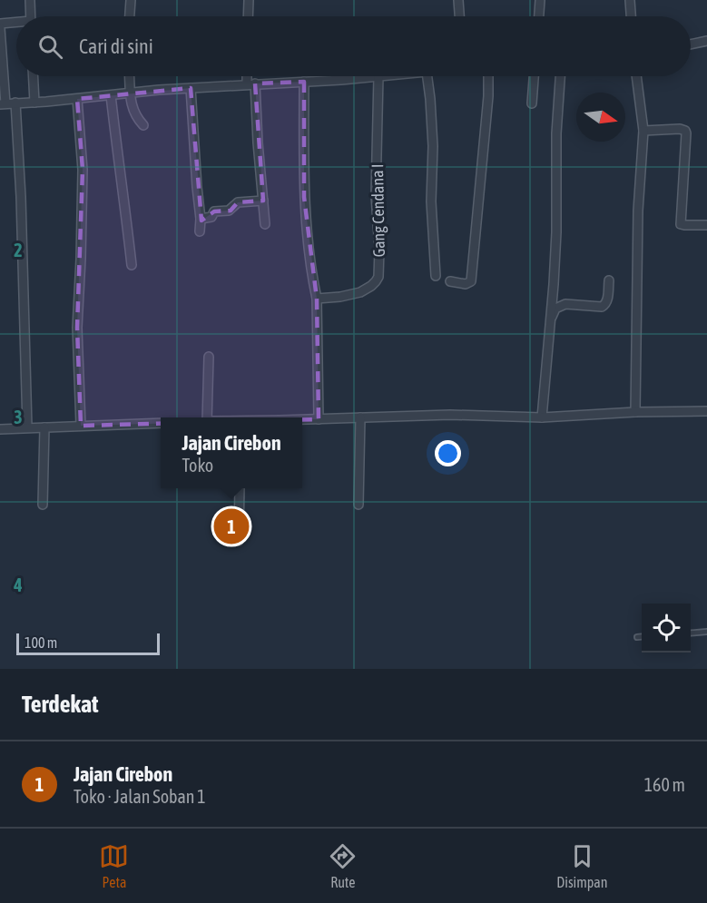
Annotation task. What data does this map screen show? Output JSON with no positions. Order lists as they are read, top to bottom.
{
  "streets": {
    "street": ["Gang Cendana I"]
  },
  "scale_bar": "100 m",
  "north": "right",
  "page": {
    "search": "Cari di sini",
    "popup": ["Jajan Cirebon", "Toko"],
    "pins": "1",
    "scale": "100 m",
    "heading": "Terdekat",
    "list": [
      {
        "mark": "1",
        "name": "Jajan Cirebon",
        "note": "Toko · Jalan Soban 1",
        "value": "160 m"
      }
    ],
    "nav": ["Peta", "Rute", "Disimpan"]
  },
  "grid": {
    "rows": ["2", "3", "4"]
  }
}
